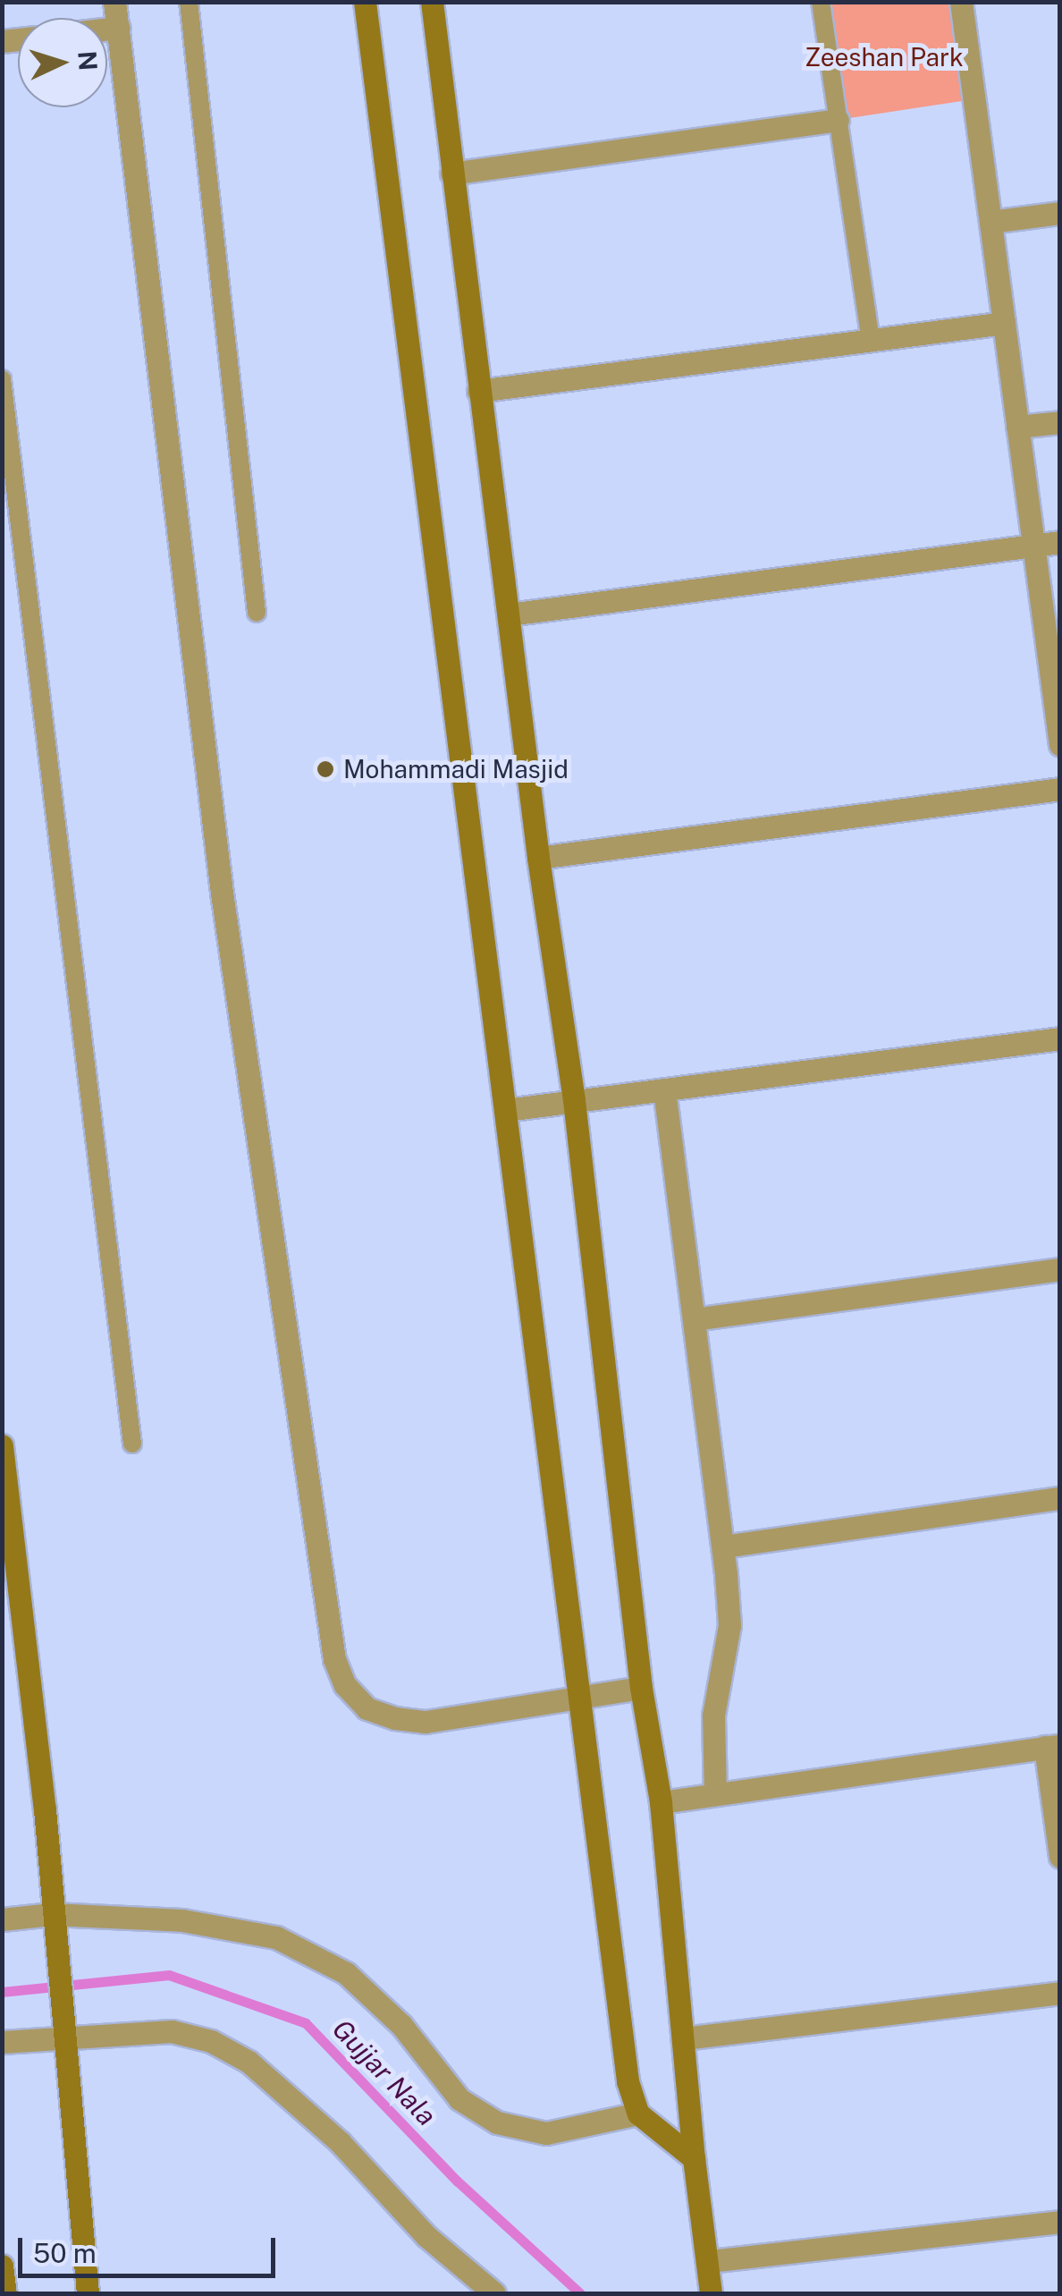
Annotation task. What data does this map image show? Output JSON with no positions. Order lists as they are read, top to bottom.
{
  "water": ["Gujjar Nala"],
  "parks": ["Zeeshan Park"],
  "places": ["Mohammadi Masjid"],
  "scale_bar": "50 m",
  "north": "right"
}
